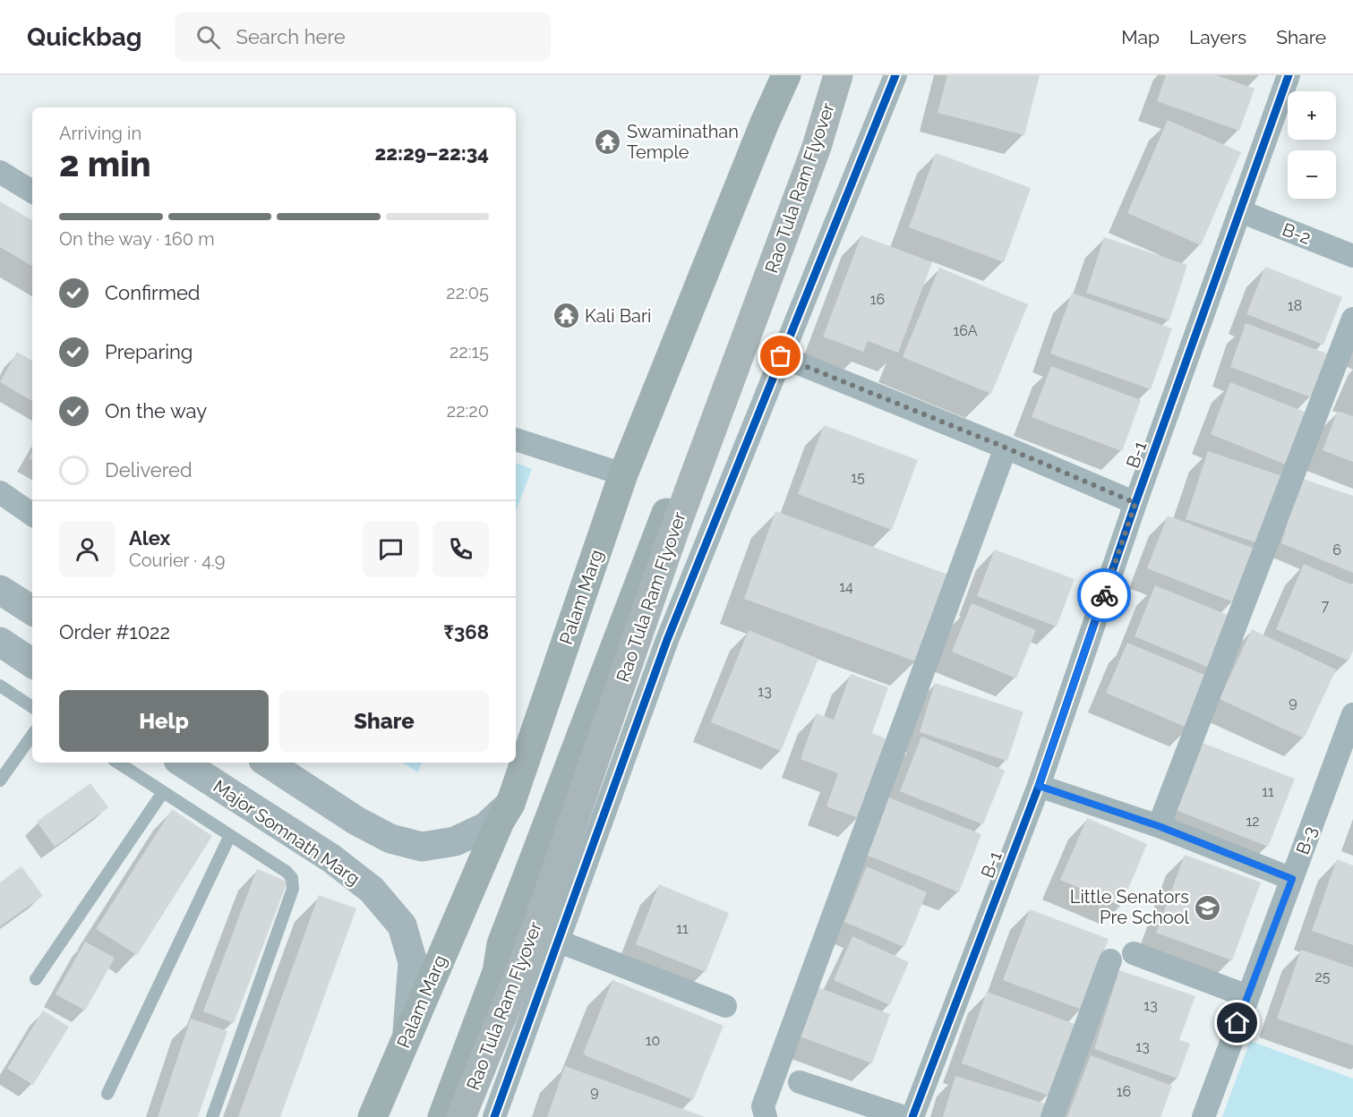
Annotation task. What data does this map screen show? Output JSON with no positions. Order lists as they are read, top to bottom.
{
  "streets": {
    "highway": ["Rao Tula Ram Flyover"],
    "main road": ["Palam Marg"],
    "street": [
      "B-2",
      "B-1",
      "Major Somnath Marg",
      "B-3"
    ]
  },
  "crossings": [
    ["B-2", "B-1"],
    ["Palam Marg", "Major Somnath Marg"]
  ],
  "places": {
    "temple": ["Swaminathan Temple", "Kali Bari"],
    "school or university": ["Little Senators Pre School"]
  },
  "house_numbers": [
    "16",
    "18",
    "16A",
    "15",
    "6",
    "14",
    "7",
    "13",
    "9",
    "11",
    "12",
    "11",
    "25",
    "13",
    "10",
    "13",
    "9",
    "16"
  ],
  "page": {
    "header": "Quickbag",
    "search": "Search here",
    "nav": ["Map", "Layers", "Share"],
    "map_buttons": ["+", "−"],
    "heading": ["2 min", "Arriving in", "22:29–22:34"],
    "panel": [
      "Alex",
      "Courier · 4.9",
      "Order #1022",
      "₹368"
    ],
    "bar": "On the way · 160 m",
    "list": [
      ["Confirmed", "22:05"],
      ["Preparing", "22:15"],
      ["On the way", "22:20"],
      "Delivered"
    ],
    "buttons": ["Help", "Share"]
  }
}
